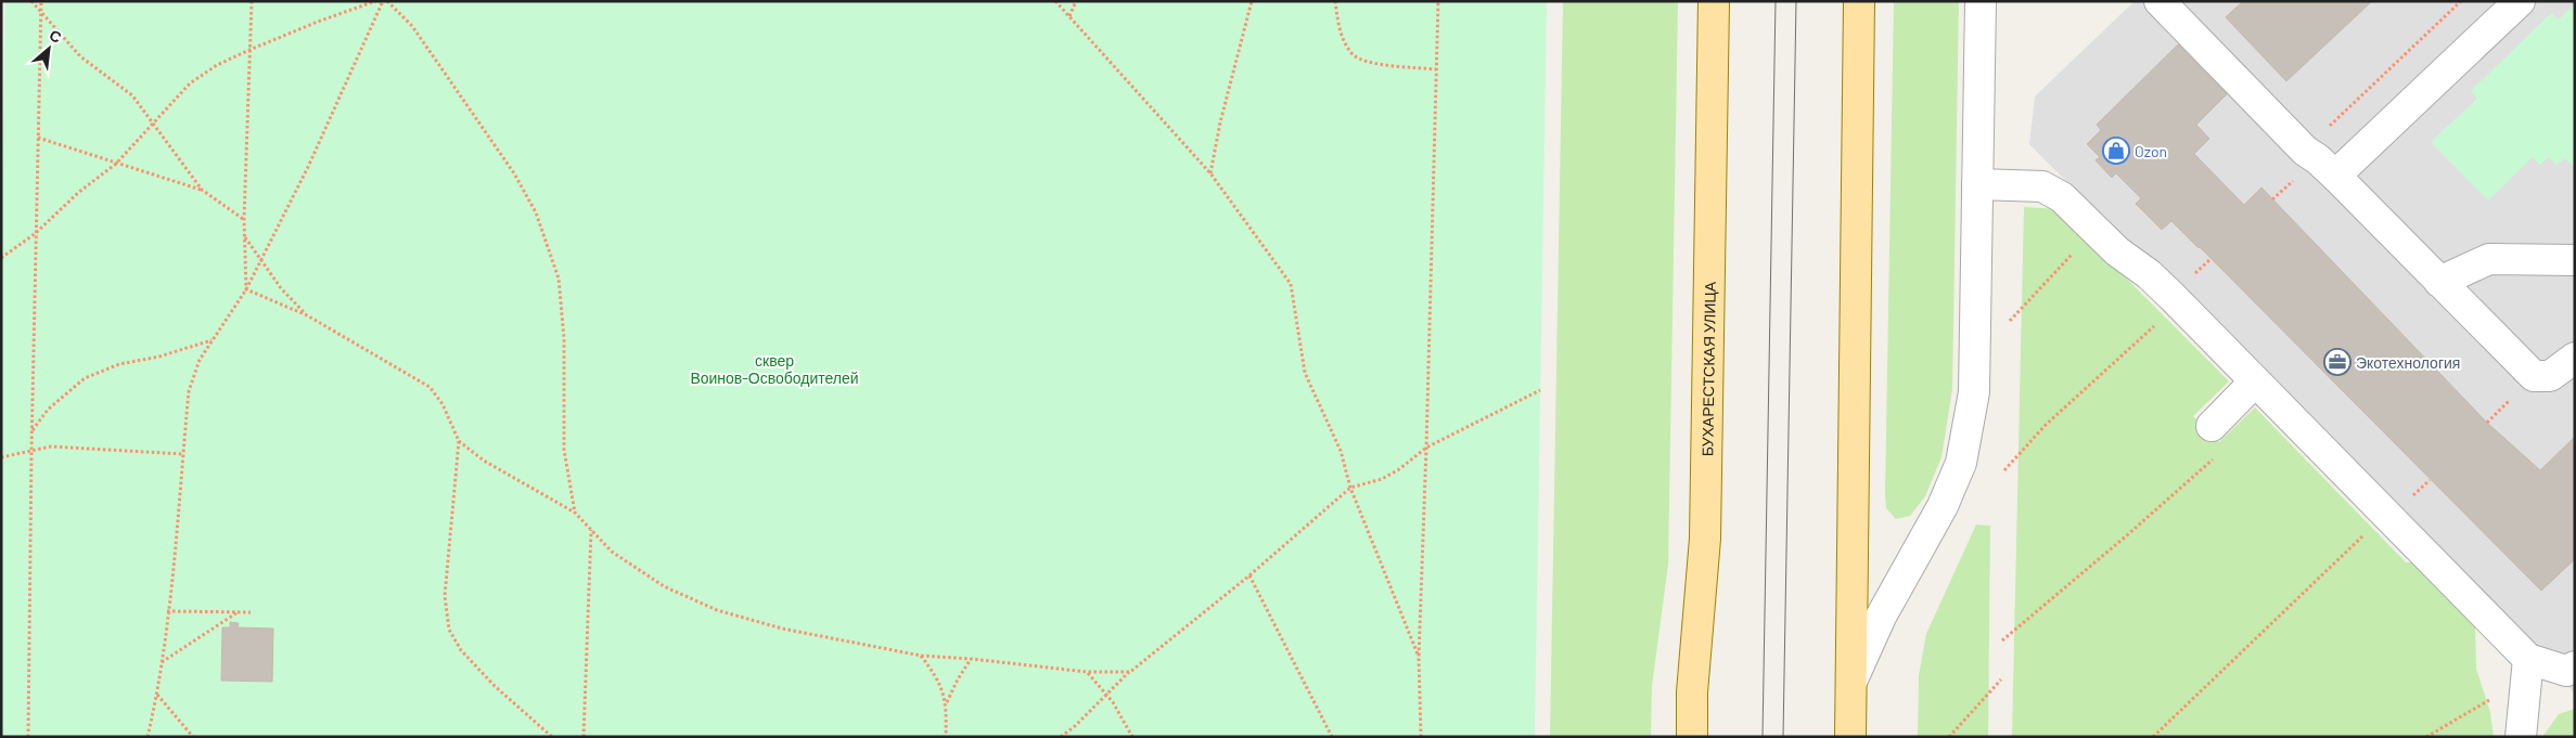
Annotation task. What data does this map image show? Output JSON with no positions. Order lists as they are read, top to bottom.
{
  "streets": {
    "main road": ["БУХАРЕСТСКАЯ УЛИЦА"]
  },
  "parks": ["сквер Воинов-Освободителей"],
  "places": {
    "shop": ["Ozon"],
    "office": ["Экотехнология"]
  },
  "north": "top right"
}
